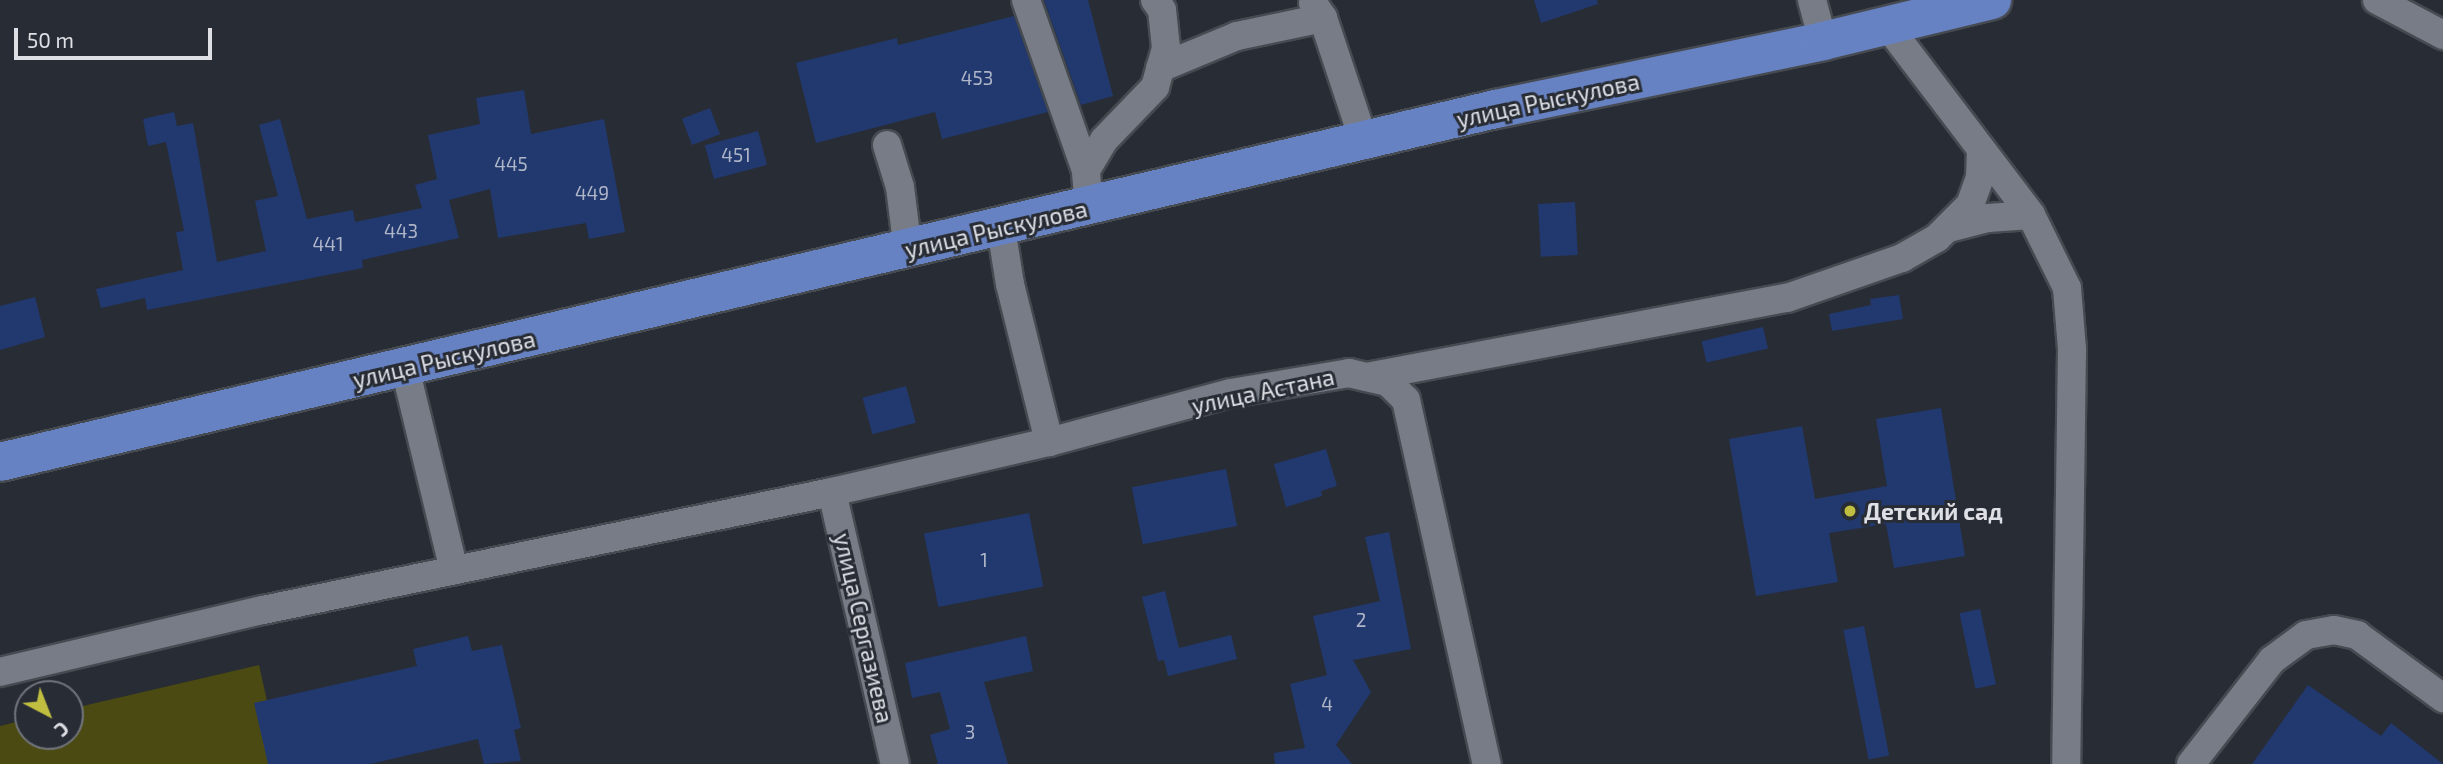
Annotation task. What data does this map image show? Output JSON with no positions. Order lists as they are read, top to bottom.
{
  "streets": {
    "main road": ["улица Рыскулова"],
    "street": ["улица Астана", "улица Сергазиева"]
  },
  "crossings": [
    ["улица Астана", "улица Сергазиева"]
  ],
  "places": ["Детский сад"],
  "house_numbers": [
    "453",
    "451",
    "445",
    "449",
    "443",
    "441",
    "1",
    "2",
    "4",
    "3"
  ],
  "scale_bar": "50 m",
  "north": "bottom right"
}
